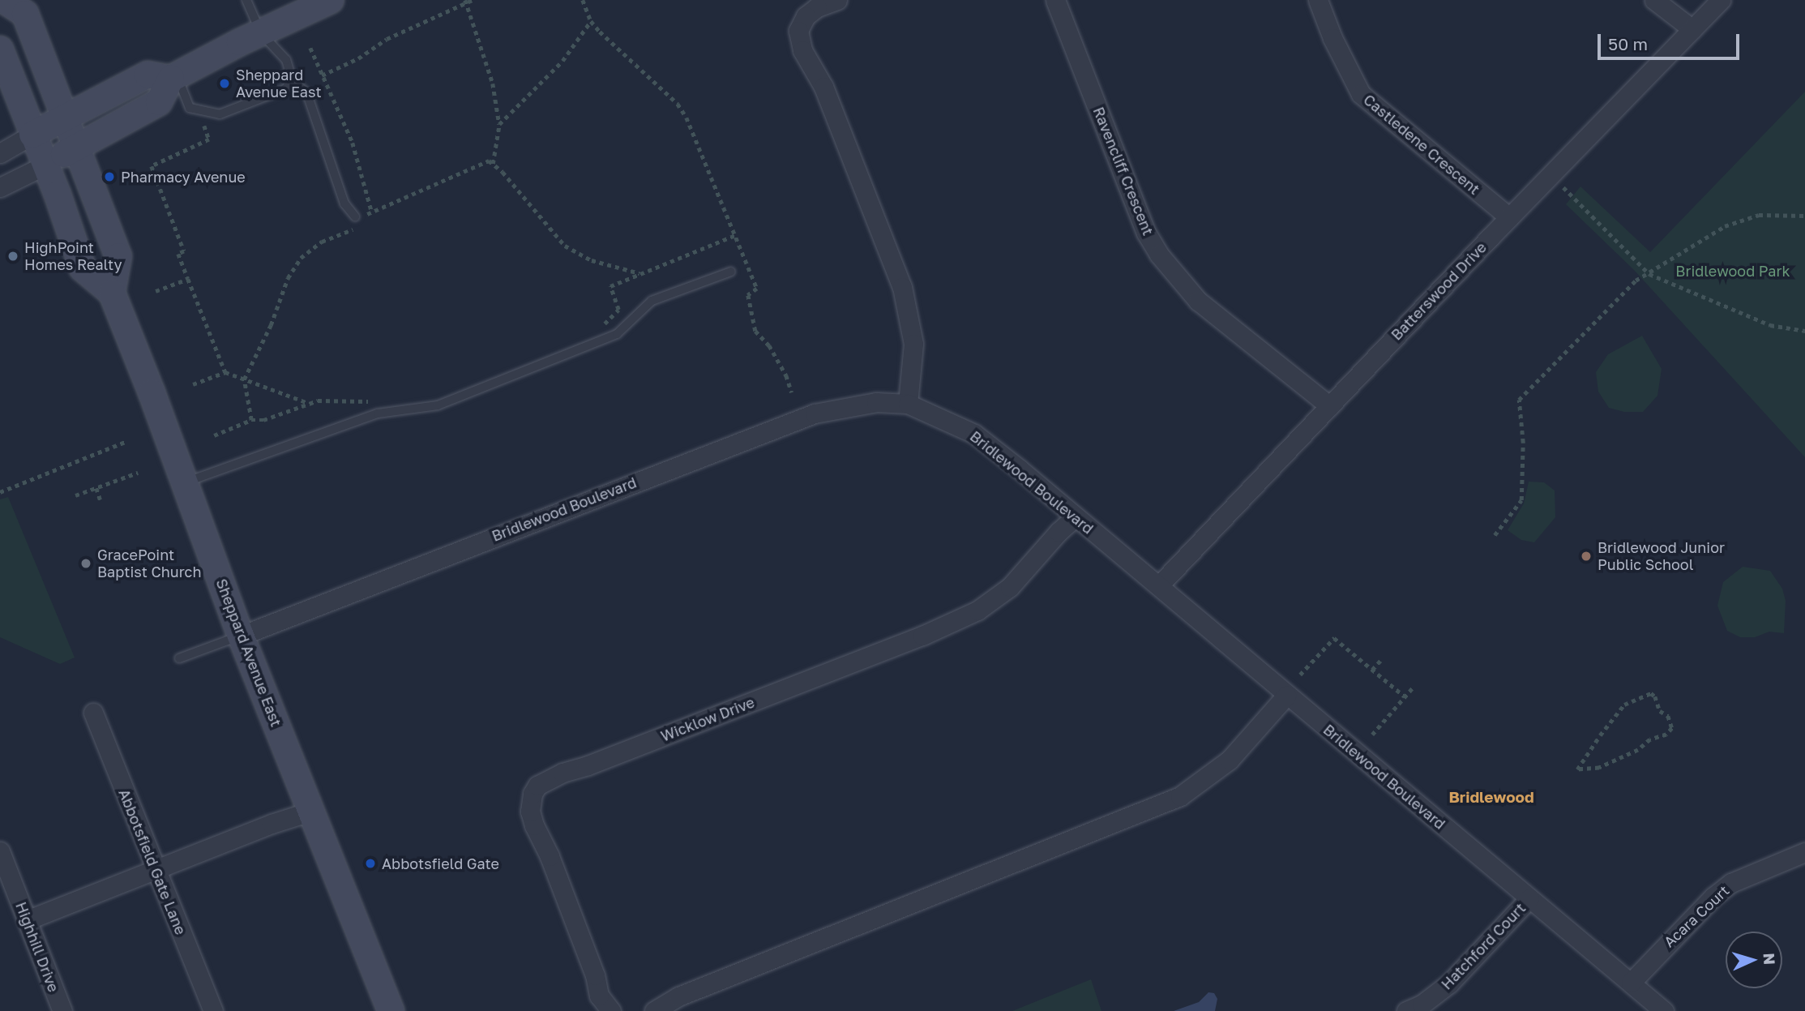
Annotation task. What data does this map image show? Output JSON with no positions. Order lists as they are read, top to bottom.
{
  "streets": {
    "main road": ["Sheppard Avenue East"],
    "street": [
      "Castledene Crescent",
      "Ravencliff Crescent",
      "Batterswood Drive",
      "Bridlewood Boulevard",
      "Wicklow Drive",
      "Abbotsfield Gate Lane",
      "Acara Court",
      "Hatchford Court",
      "Highhill Drive"
    ]
  },
  "crossings": [
    ["Castledene Crescent", "Batterswood Drive"],
    ["Ravencliff Crescent", "Batterswood Drive"],
    ["Batterswood Drive", "Bridlewood Boulevard"],
    ["Bridlewood Boulevard", "Sheppard Avenue East"],
    ["Bridlewood Boulevard", "Wicklow Drive"],
    ["Bridlewood Boulevard", "Acara Court"],
    ["Bridlewood Boulevard", "Hatchford Court"]
  ],
  "districts": ["Bridlewood"],
  "parks": ["Bridlewood Park"],
  "places": [
    "Sheppard Avenue East",
    "Pharmacy Avenue",
    "HighPoint Homes Realty",
    "Bridlewood Junior Public School",
    "GracePoint Baptist Church",
    "Abbotsfield Gate"
  ],
  "scale_bar": "50 m",
  "north": "right"
}
